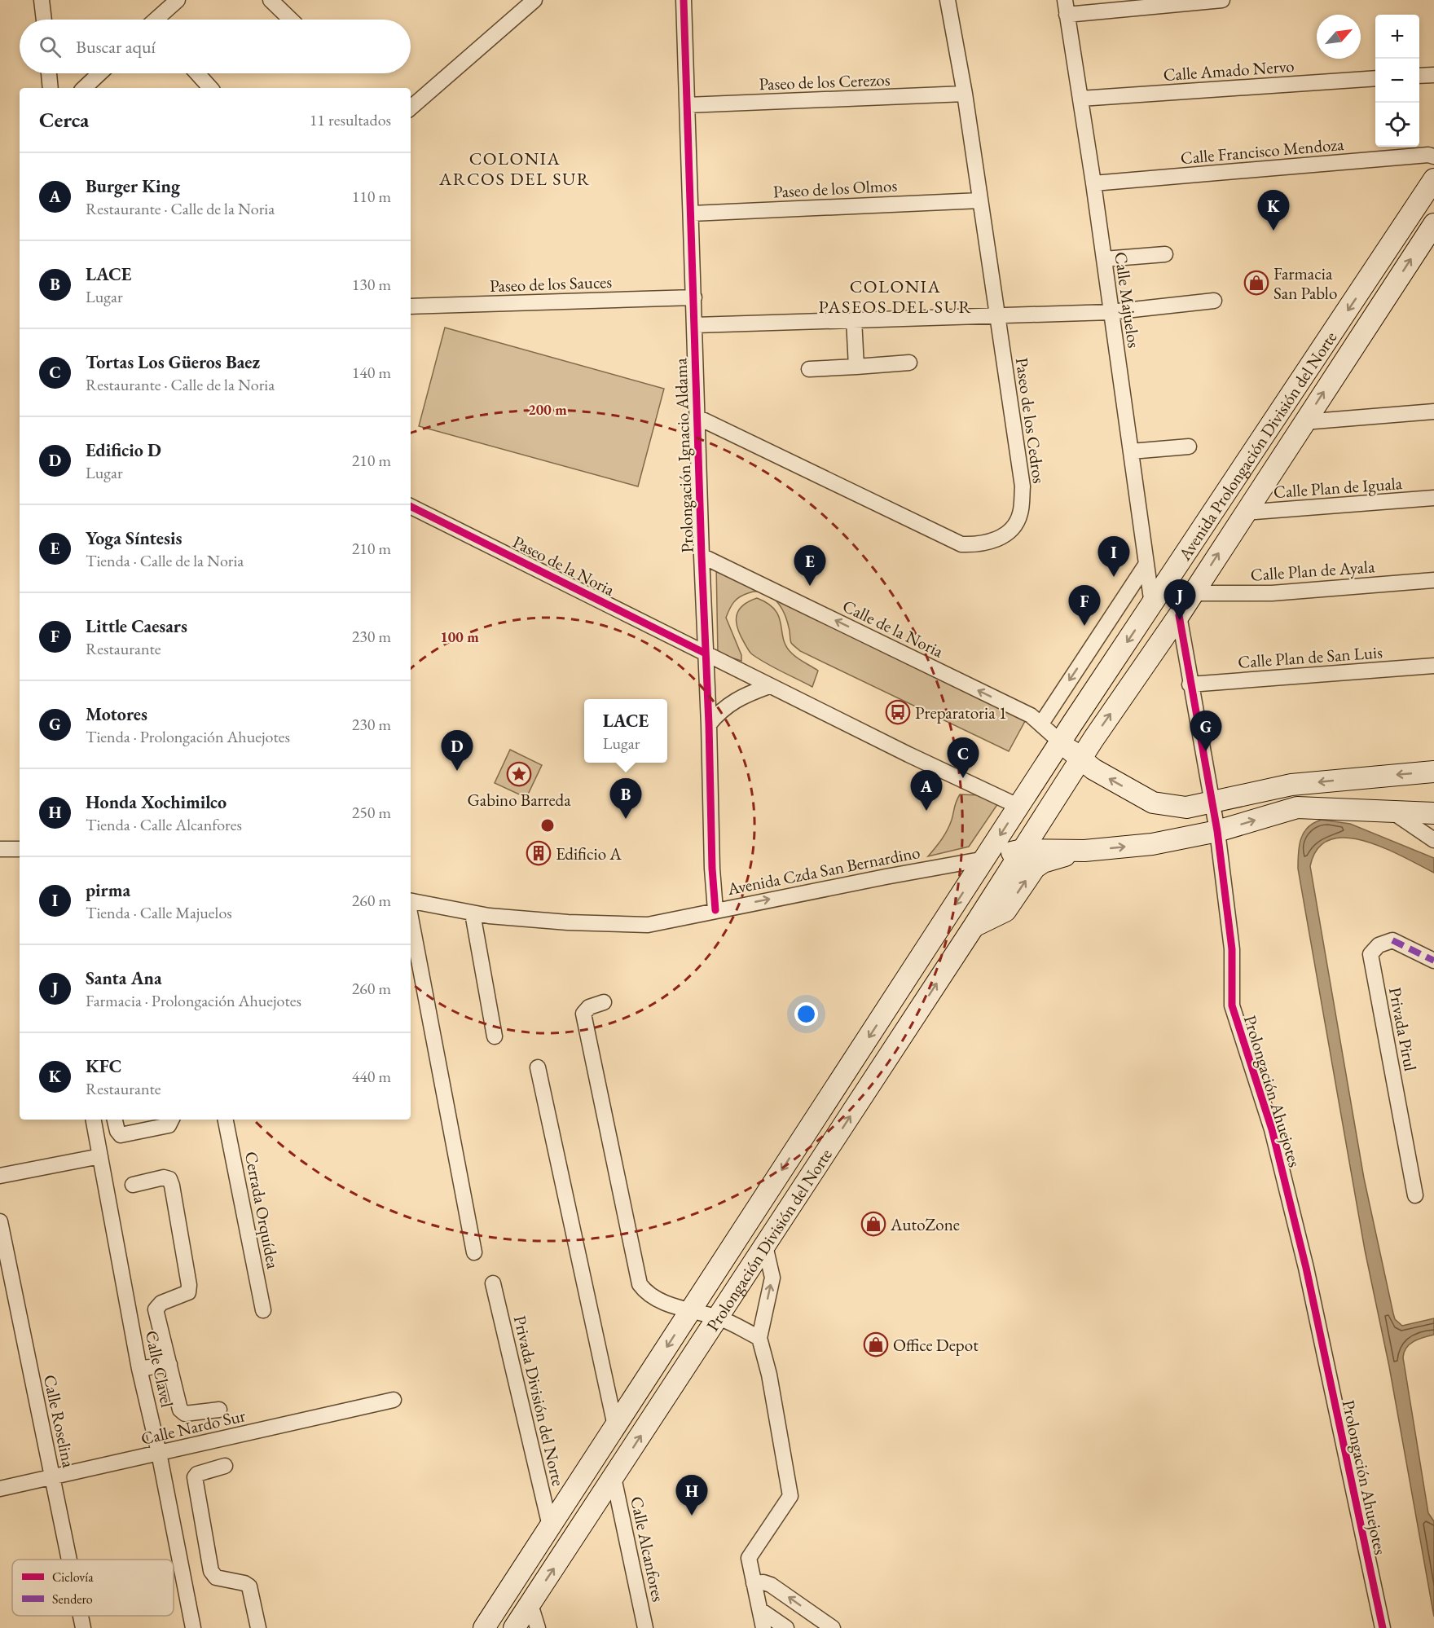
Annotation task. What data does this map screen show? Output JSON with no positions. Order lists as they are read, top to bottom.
{
  "streets": {
    "main road": ["Avenida Prolongación División del Norte", "Prolongación División del Norte"],
    "street": [
      "Calle Amado Nervo",
      "Paseo de los Cerezos",
      "Calle Francisco Mendoza",
      "Paseo de los Olmos",
      "Paseo de los Sauces",
      "Calle Majuelos",
      "Paseo de los Cedros",
      "Prolongación Ignacio Aldama",
      "Calle Plan de Iguala",
      "Paseo de la Noria",
      "Calle Plan de Ayala",
      "Calle de la Noria",
      "Calle Plan de San Luis",
      "Avenida Czda San Bernardino",
      "Privada Pirul",
      "Prolongación Ahuejotes",
      "Cerrada Orquídea",
      "Calle Clavel",
      "Privada División del Norte",
      "Calle Roselina",
      "Calle Nardo Sur",
      "Calle Alcanfores"
    ]
  },
  "crossings": [
    ["Calle Amado Nervo", "Calle Majuelos"],
    ["Paseo de los Cerezos", "Paseo de los Cedros"],
    ["Paseo de los Cerezos", "Prolongación Ignacio Aldama"],
    ["Calle Francisco Mendoza", "Calle Majuelos"],
    ["Paseo de los Olmos", "Paseo de los Cedros"],
    ["Paseo de los Olmos", "Prolongación Ignacio Aldama"],
    ["Paseo de los Sauces", "Prolongación Ignacio Aldama"],
    ["Calle Majuelos", "Avenida Prolongación División del Norte"],
    ["Paseo de los Cedros", "Prolongación Ignacio Aldama"],
    ["Avenida Prolongación División del Norte", "Calle Plan de Iguala"],
    ["Avenida Prolongación División del Norte", "Calle Plan de Ayala"],
    ["Avenida Prolongación División del Norte", "Calle de la Noria"],
    ["Avenida Prolongación División del Norte", "Avenida Czda San Bernardino"],
    ["Avenida Prolongación División del Norte", "Prolongación Ahuejotes"],
    ["Avenida Prolongación División del Norte", "Prolongación División del Norte"],
    ["Prolongación Ignacio Aldama", "Paseo de la Noria"],
    ["Prolongación Ignacio Aldama", "Calle de la Noria"],
    ["Prolongación Ignacio Aldama", "Avenida Czda San Bernardino"],
    ["Calle Plan de San Luis", "Prolongación Ahuejotes"],
    ["Avenida Czda San Bernardino", "Prolongación División del Norte"],
    ["Prolongación División del Norte", "Privada División del Norte"],
    ["Prolongación División del Norte", "Calle Alcanfores"],
    ["Calle Clavel", "Calle Nardo Sur"],
    ["Calle Roselina", "Calle Nardo Sur"]
  ],
  "one_way": ["Avenida Czda San Bernardino"],
  "districts": ["COLONIA ARCOS DEL SUR", "COLONIA PASEOS DEL SUR"],
  "places": {
    "shop": ["Farmacia San Pablo", "AutoZone", "Office Depot"],
    "bus stop": ["Preparatoria 1"],
    "place": ["Gabino Barreda"],
    "building": ["Edificio A"]
  },
  "legend": ["Ciclovía", "Sendero"],
  "north": "top right",
  "page": {
    "map_buttons": ["+", "−"],
    "search": "Buscar aquí",
    "heading": ["Cerca", "11 resultados"],
    "list": [
      {
        "mark": "A",
        "name": "Burger King",
        "note": "Restaurante · Calle de la Noria",
        "value": "110 m"
      },
      {
        "mark": "B",
        "name": "LACE",
        "note": "Lugar",
        "value": "130 m"
      },
      {
        "mark": "C",
        "name": "Tortas Los Güeros Baez",
        "note": "Restaurante · Calle de la Noria",
        "value": "140 m"
      },
      {
        "mark": "D",
        "name": "Edificio D",
        "note": "Lugar",
        "value": "210 m"
      },
      {
        "mark": "E",
        "name": "Yoga Síntesis",
        "note": "Tienda · Calle de la Noria",
        "value": "210 m"
      },
      {
        "mark": "F",
        "name": "Little Caesars",
        "note": "Restaurante",
        "value": "230 m"
      },
      {
        "mark": "G",
        "name": "Motores",
        "note": "Tienda · Prolongación Ahuejotes",
        "value": "230 m"
      },
      {
        "mark": "H",
        "name": "Honda Xochimilco",
        "note": "Tienda · Calle Alcanfores",
        "value": "250 m"
      },
      {
        "mark": "I",
        "name": "pirma",
        "note": "Tienda · Calle Majuelos",
        "value": "260 m"
      },
      {
        "mark": "J",
        "name": "Santa Ana",
        "note": "Farmacia · Prolongación Ahuejotes",
        "value": "260 m"
      },
      {
        "mark": "K",
        "name": "KFC",
        "note": "Restaurante",
        "value": "440 m"
      }
    ],
    "pins": [
      "K",
      "I",
      "E",
      "J",
      "F",
      "G",
      "D",
      "C",
      "A",
      "B",
      "H"
    ],
    "popup": ["LACE", "Lugar"]
  },
  "rings": ["200 m", "100 m"]
}
